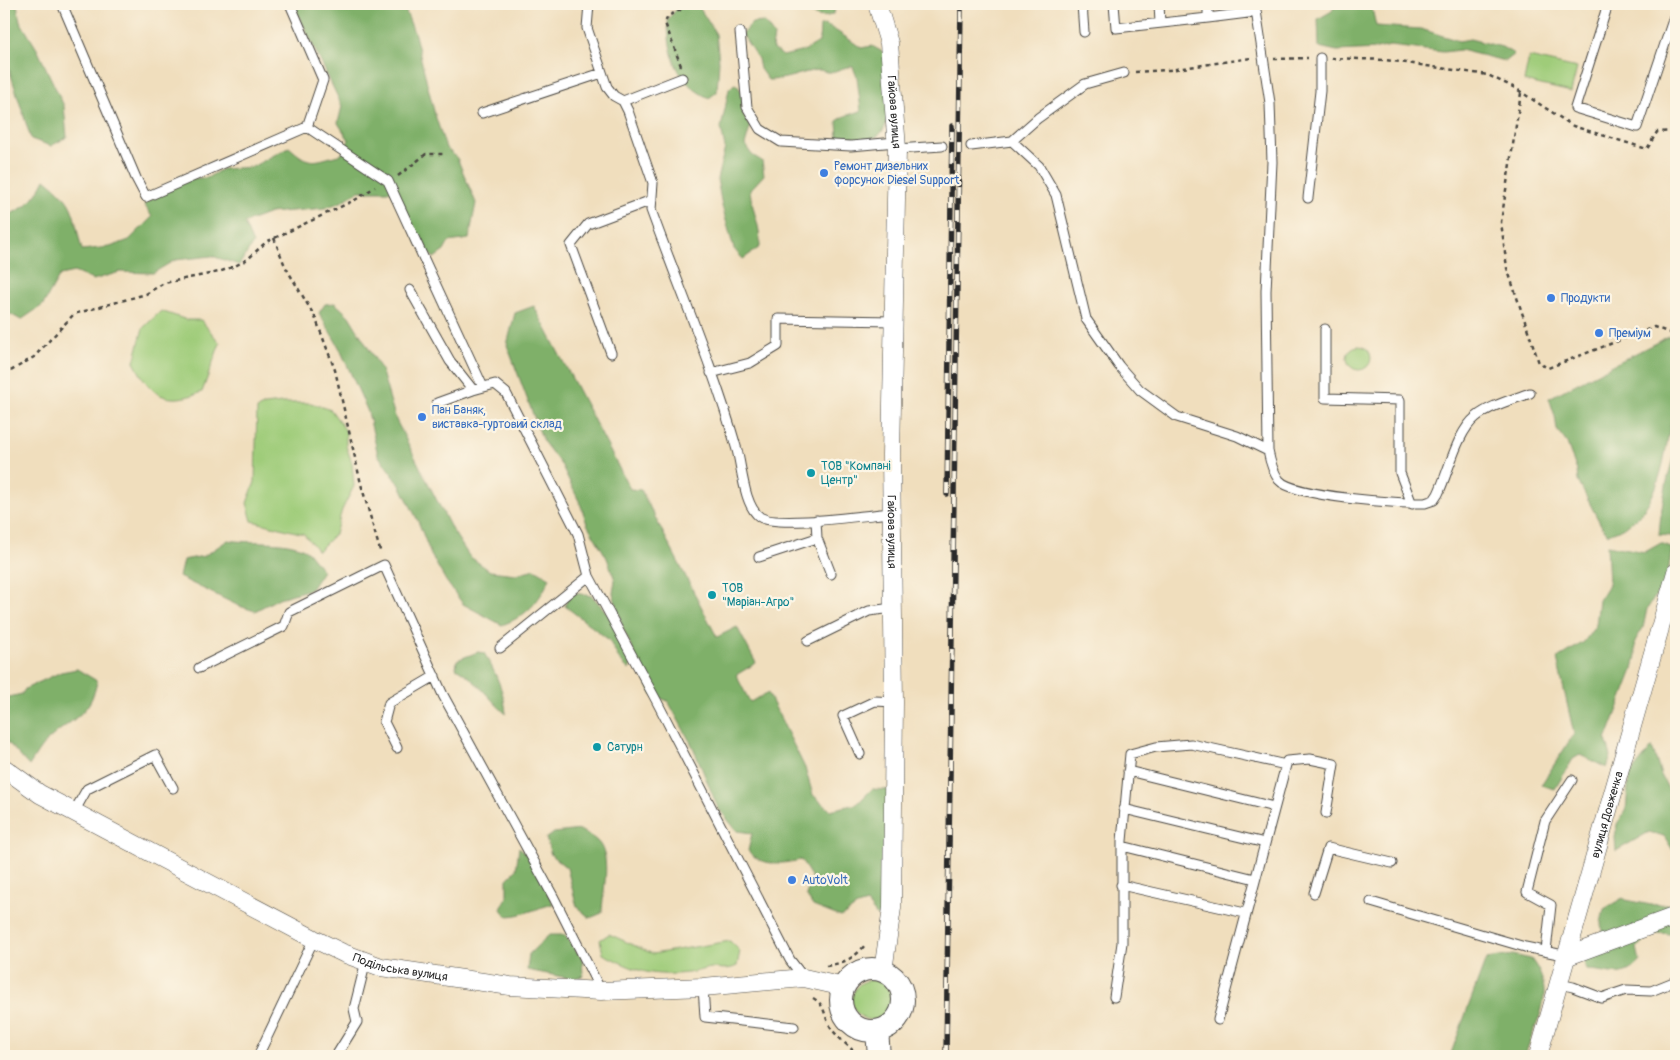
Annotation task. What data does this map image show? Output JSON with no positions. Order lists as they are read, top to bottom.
{
  "streets": {
    "street": ["Гайова вулиця", "вулиця Довженка", "Подільська вулиця"]
  },
  "crossings": [
    ["Гайова вулиця", "Подільська вулиця"]
  ],
  "places": [
    "Ремонт дизельних форсунок Diesel Support",
    "Продукти",
    "Преміум",
    "Пан Баняк, виставка-гуртовий склад",
    "ТОВ \"Компані Центр\"",
    "ТОВ \"Маріан-Агро\"",
    "Сатурн",
    "AutoVolt"
  ]
}
